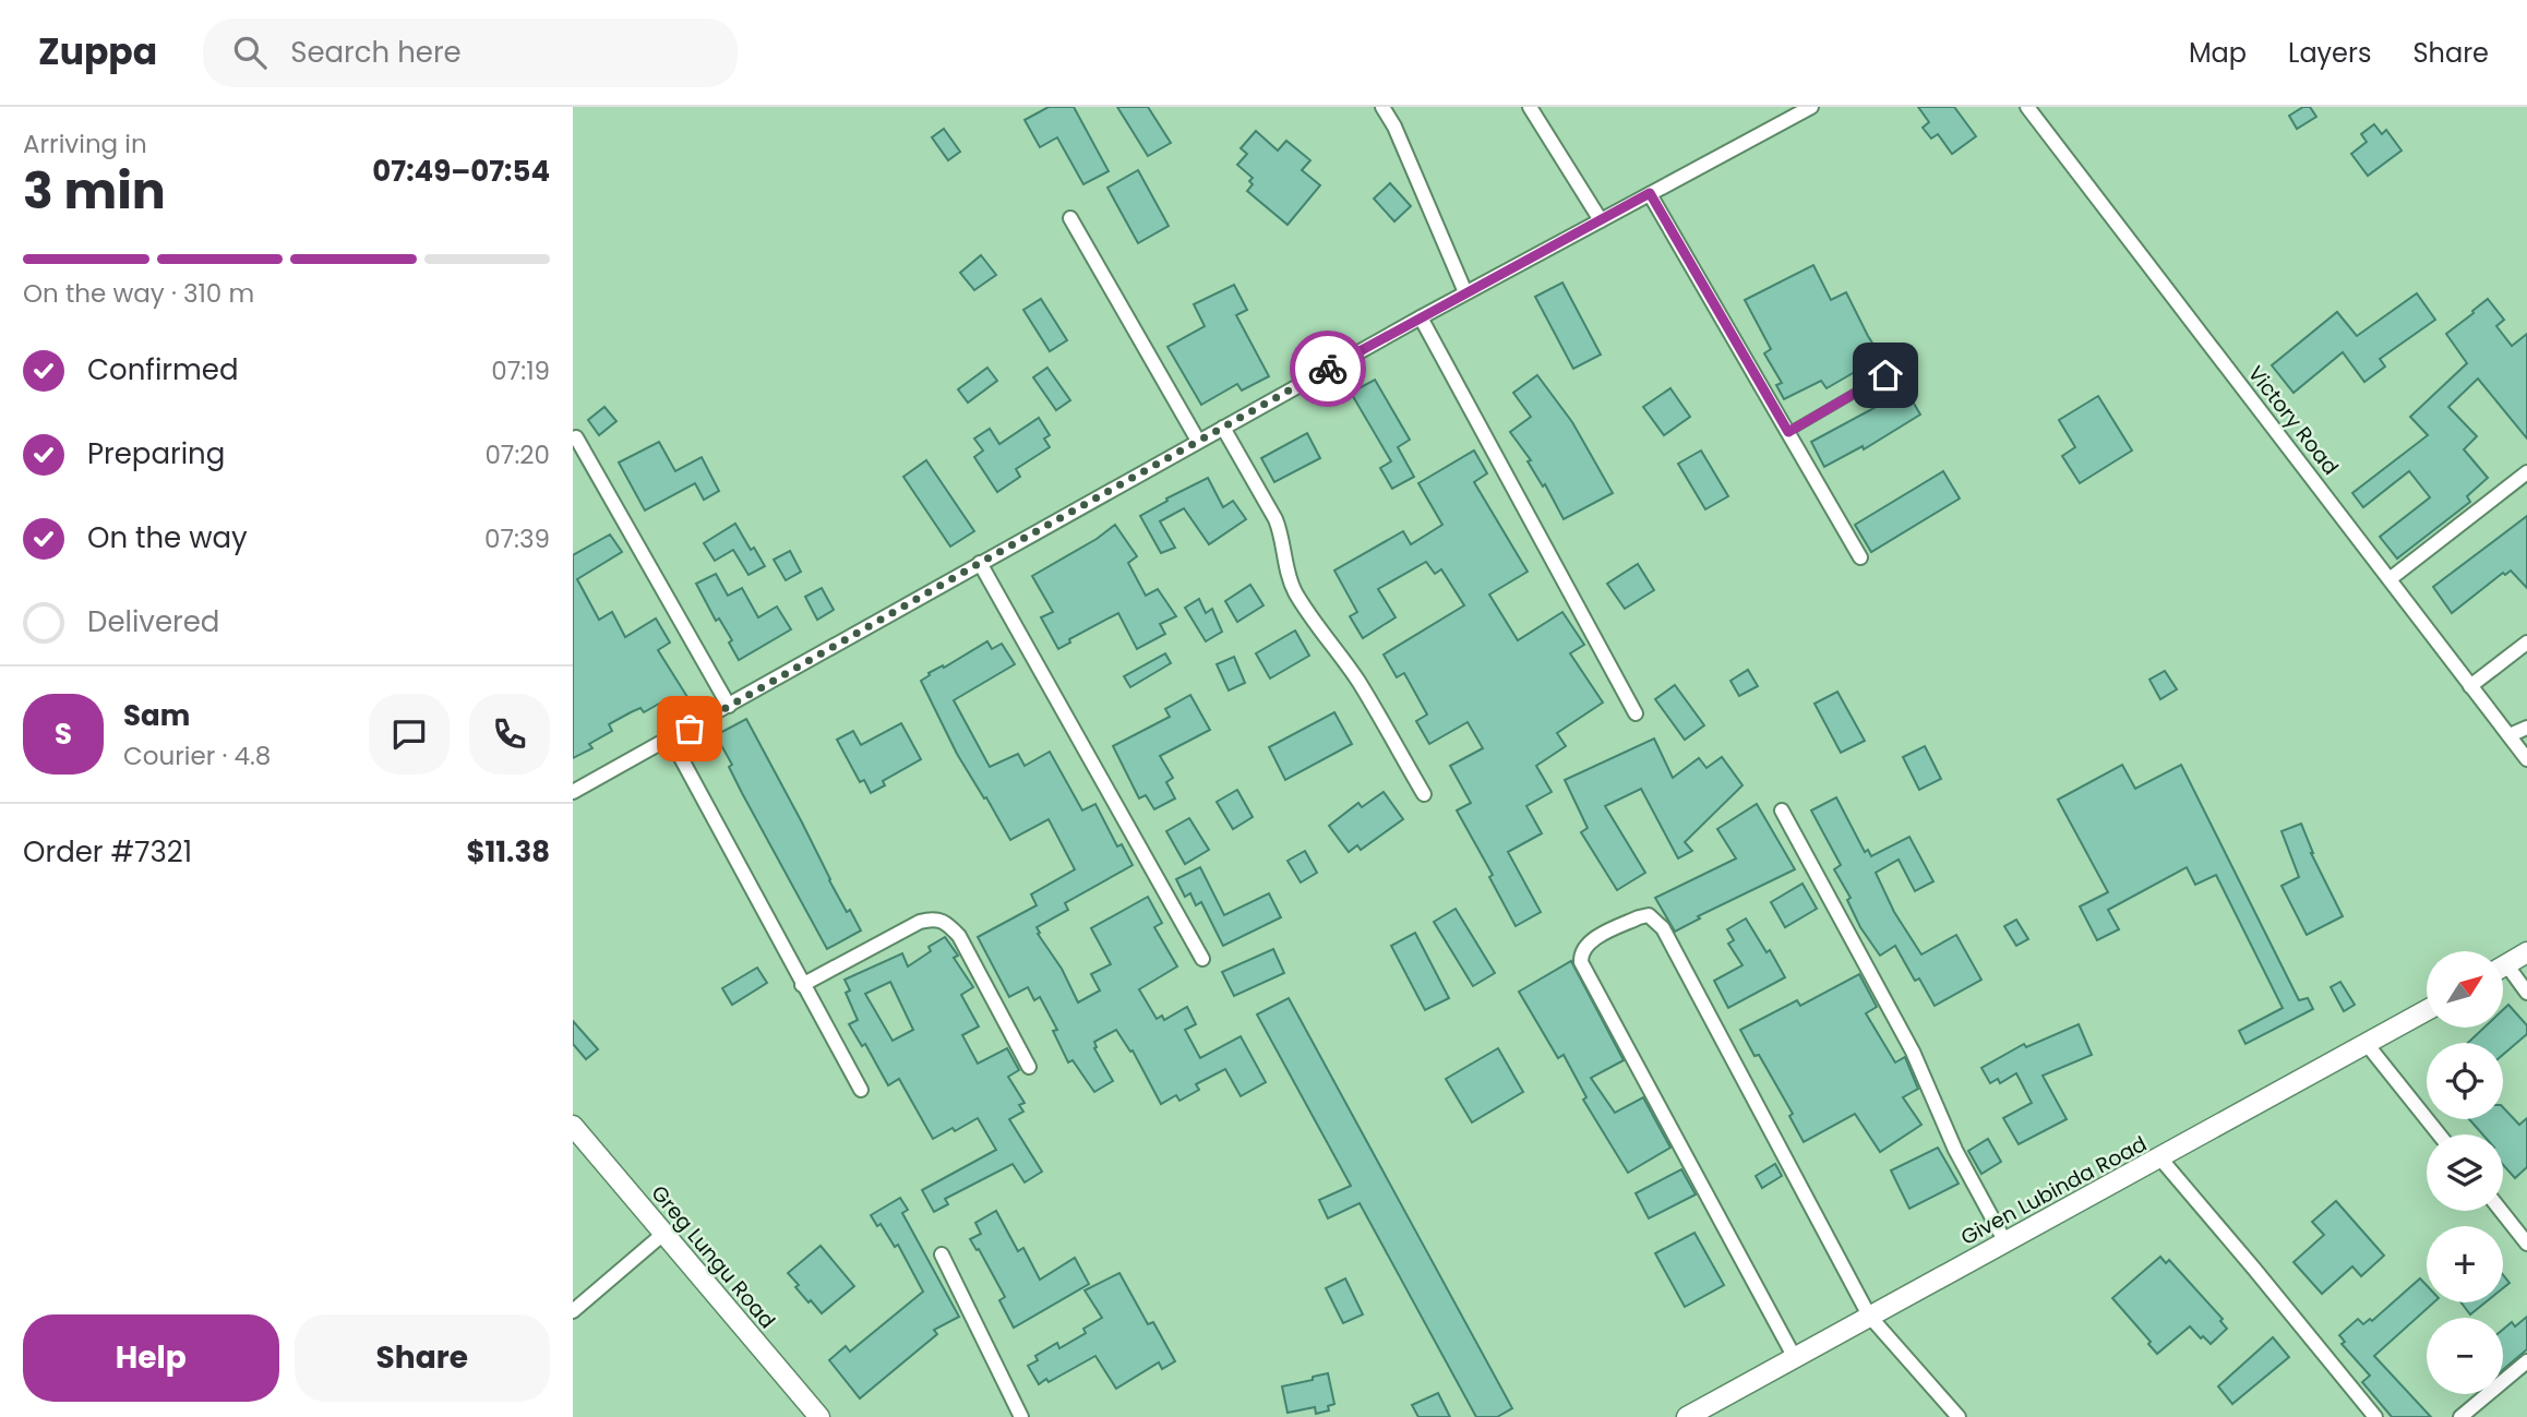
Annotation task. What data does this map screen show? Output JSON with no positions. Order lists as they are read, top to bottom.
{
  "streets": {
    "street": ["Victory Road", "Given Lubinda Road", "Greg Lungu Road"]
  },
  "north": "top right",
  "page": {
    "header": "Zuppa",
    "search": "Search here",
    "nav": ["Map", "Layers", "Share"],
    "heading": ["3 min", "Arriving in", "07:49–07:54"],
    "panel": [
      "Sam",
      "Courier · 4.8",
      "Order #7321",
      "$11.38"
    ],
    "bar": "On the way · 310 m",
    "list": [
      ["Confirmed", "07:19"],
      ["Preparing", "07:20"],
      ["On the way", "07:39"],
      "Delivered"
    ],
    "round": "S",
    "map_buttons": ["+", "−"],
    "buttons": ["Help", "Share"]
  }
}
